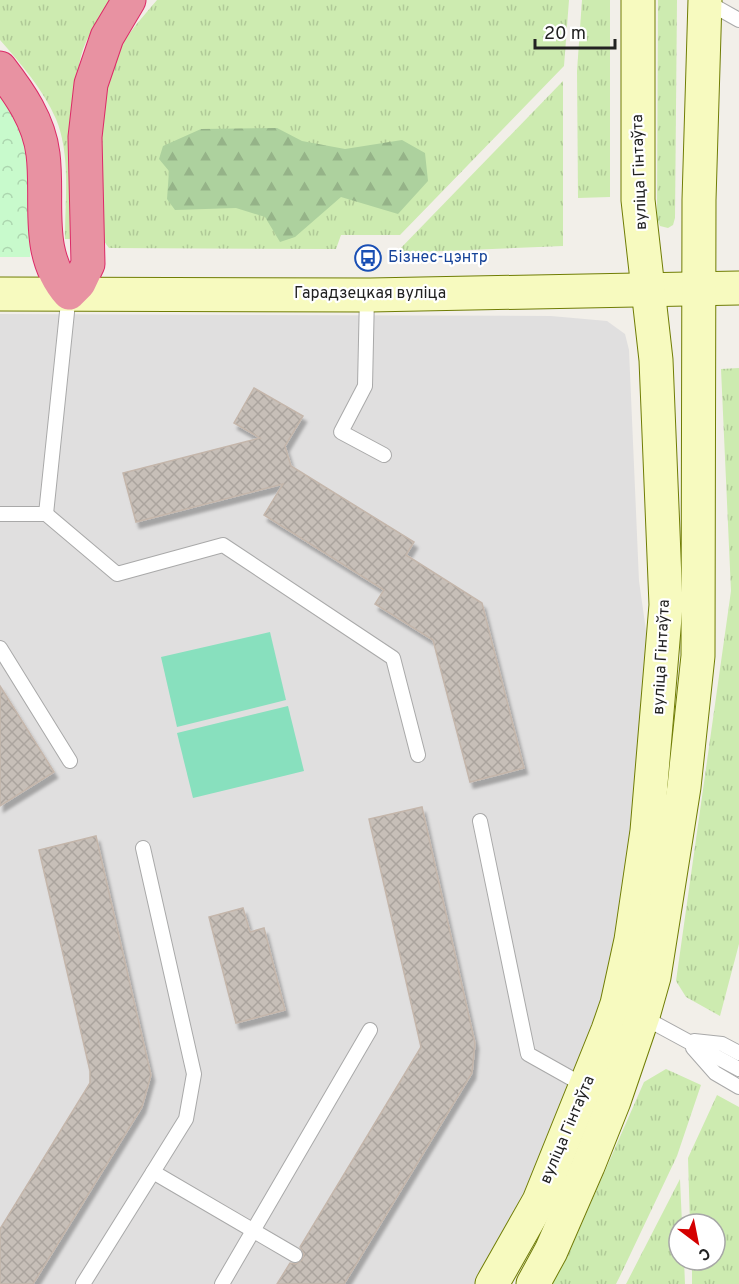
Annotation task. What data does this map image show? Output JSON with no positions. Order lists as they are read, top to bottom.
{
  "streets": {
    "main road": ["вуліца Гінтаўта", "Гарадзецкая вуліца"]
  },
  "crossings": [
    ["вуліца Гінтаўта", "Гарадзецкая вуліца"]
  ],
  "places": {
    "bus stop": ["Бізнес-цэнтр"]
  },
  "scale_bar": "20 m",
  "north": "bottom right"
}
